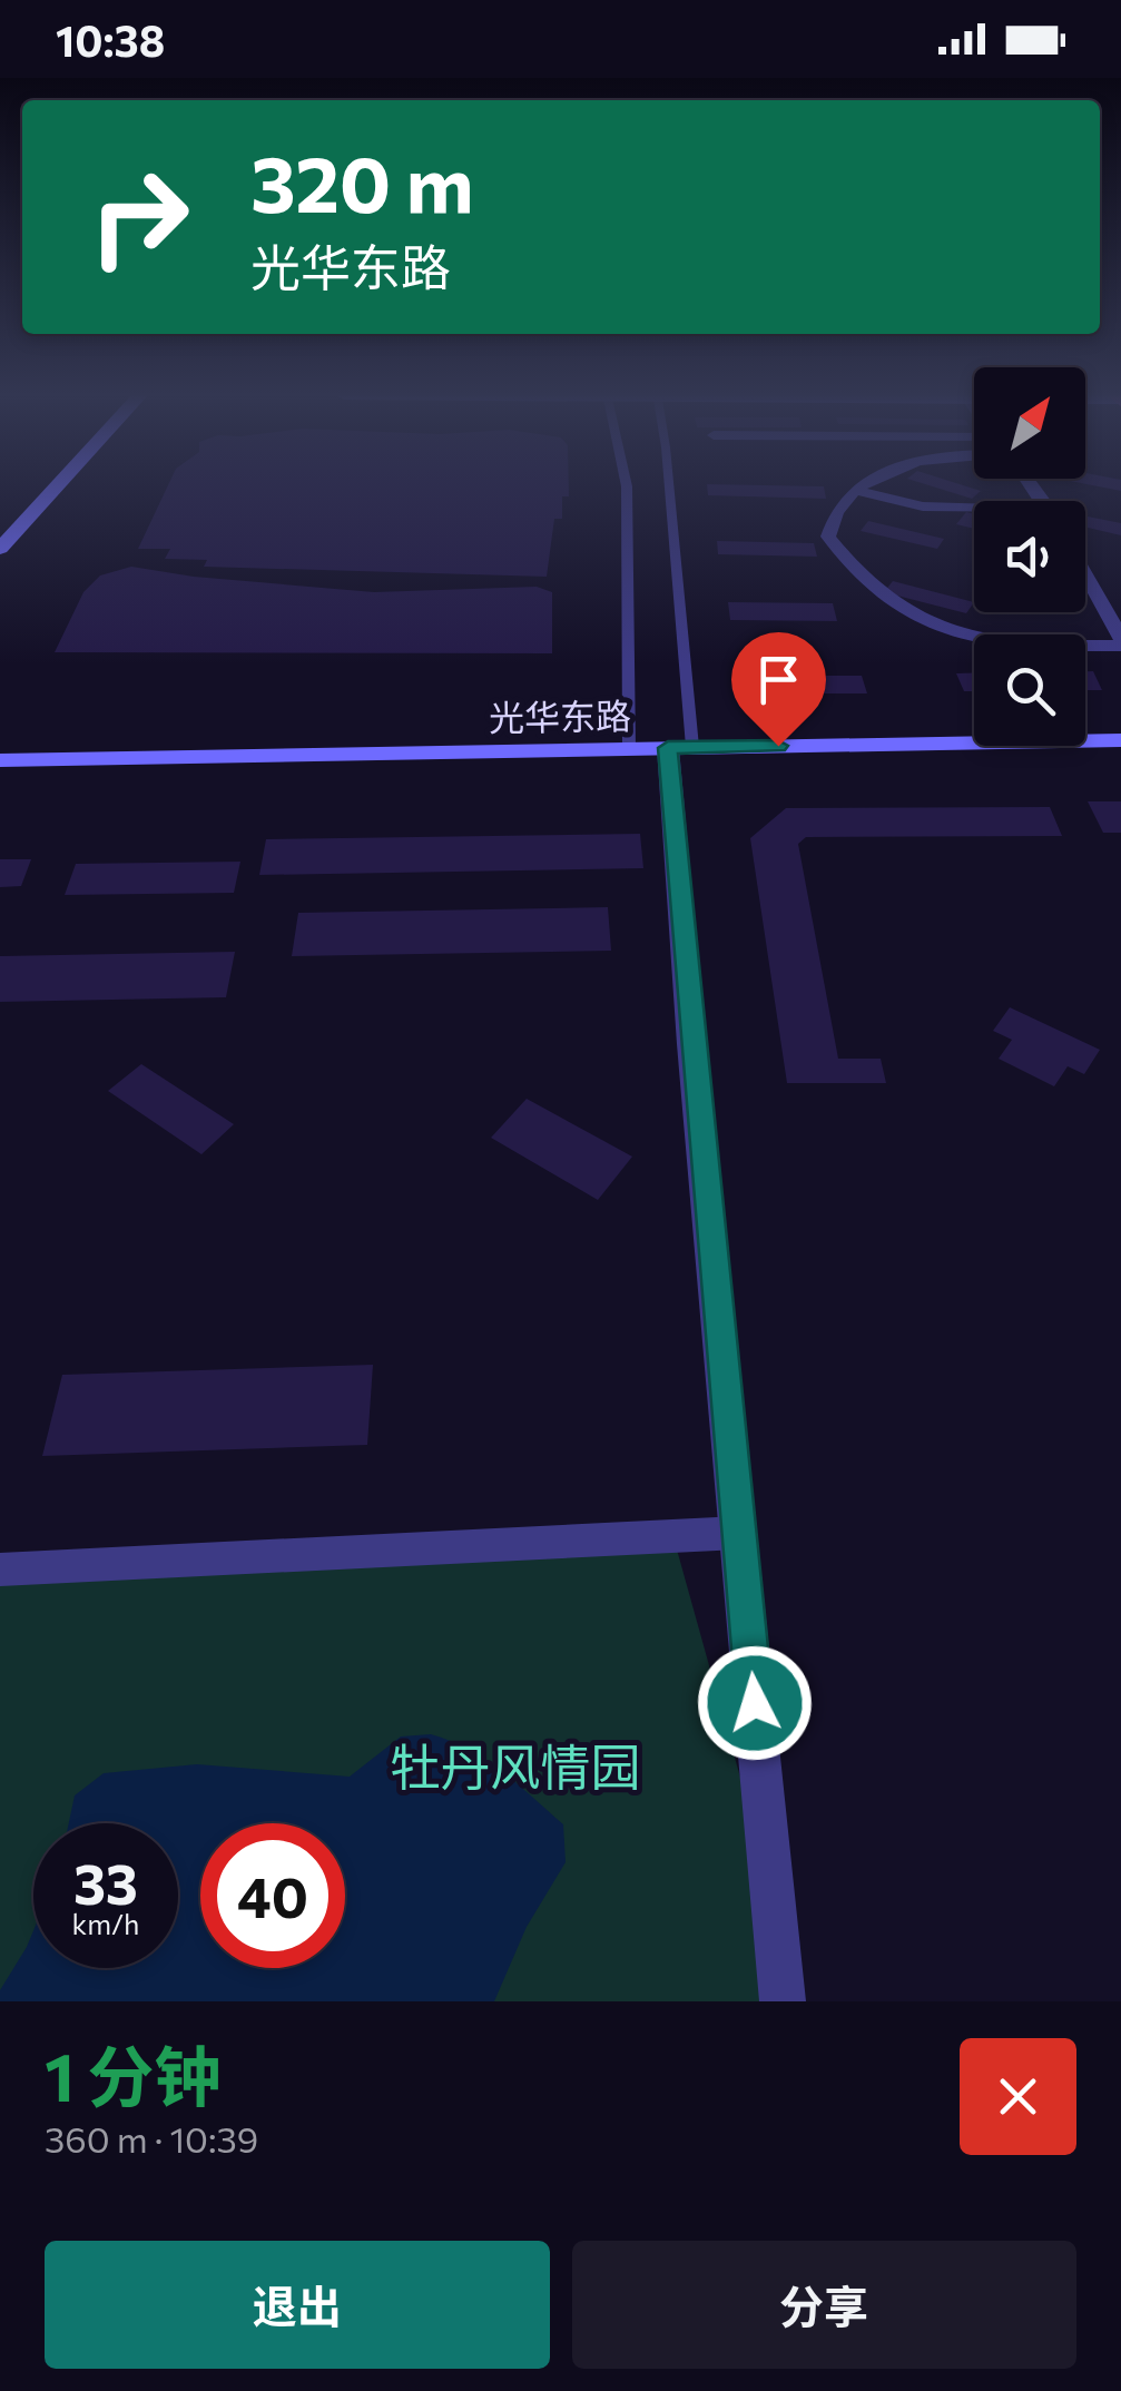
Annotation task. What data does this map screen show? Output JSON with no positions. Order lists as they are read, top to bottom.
{
  "streets": {
    "main road": ["光华东路"]
  },
  "parks": ["牡丹风情园"],
  "north": "top right",
  "page": {
    "status": "10:38",
    "turn": ["320 m", "光华东路"],
    "speed": "33 km/h",
    "limit": "40",
    "heading": ["1 分钟", "360 m · 10:39"],
    "buttons": ["退出", "分享"]
  }
}
